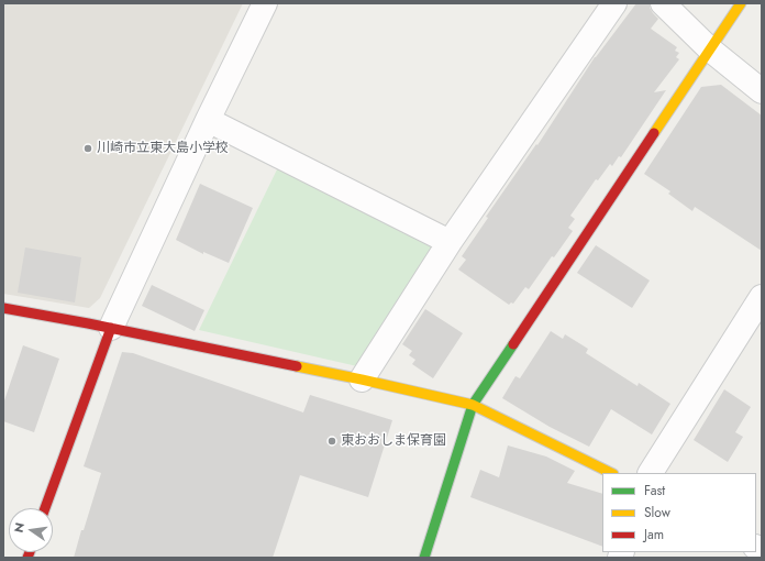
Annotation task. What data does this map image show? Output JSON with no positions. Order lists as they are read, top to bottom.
{
  "places": ["川崎市立東大島小学校", "東おおしま保育園"],
  "legend": ["Fast", "Slow", "Jam"],
  "north": "left"
}
